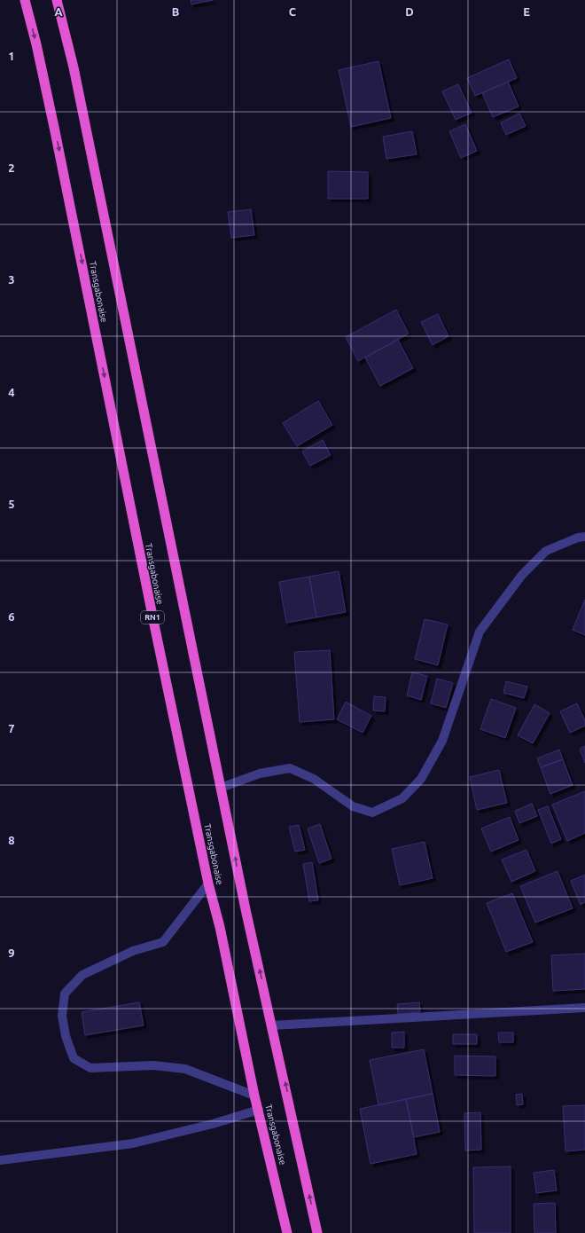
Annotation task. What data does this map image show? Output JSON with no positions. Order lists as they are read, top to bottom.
{
  "streets": {
    "highway": ["Transgabonaise", "RN1"]
  },
  "grid": {
    "columns": [
      "A",
      "B",
      "C",
      "D",
      "E"
    ],
    "rows": [
      "1",
      "2",
      "3",
      "4",
      "5",
      "6",
      "7",
      "8",
      "9"
    ]
  }
}
